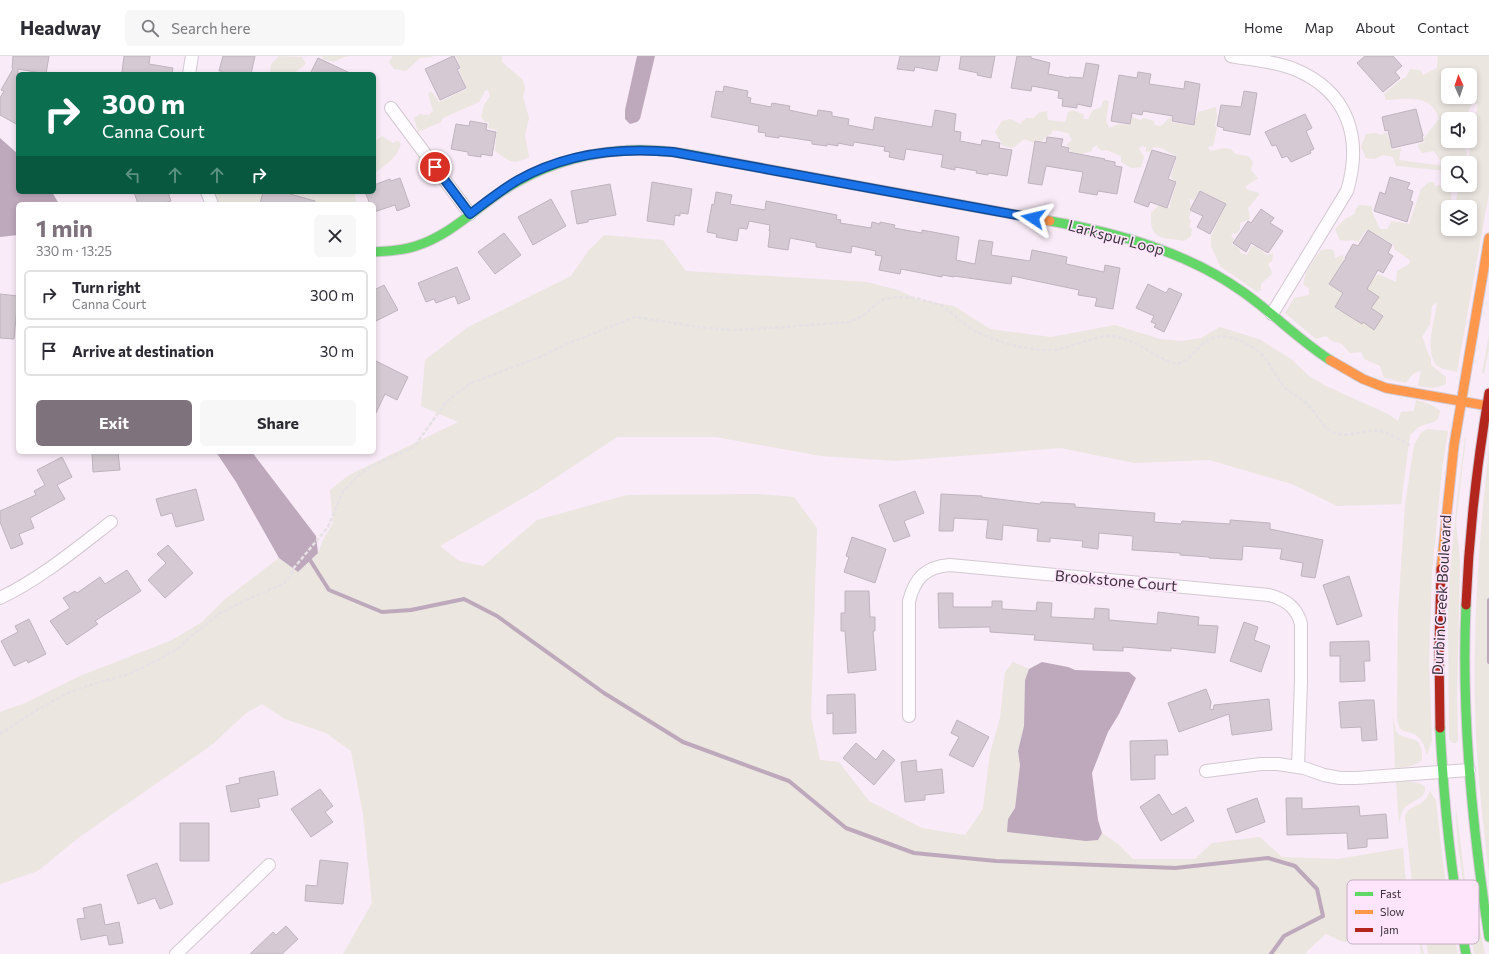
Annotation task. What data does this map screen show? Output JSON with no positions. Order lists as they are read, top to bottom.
{
  "streets": {
    "street": ["Larkspur Loop", "Brookstone Court", "Durbin Creek Boulevard"]
  },
  "crossings": [
    ["Larkspur Loop", "Durbin Creek Boulevard"]
  ],
  "legend": ["Fast", "Slow", "Jam"],
  "north": "top",
  "page": {
    "header": "Headway",
    "search": "Search here",
    "nav": [
      "Home",
      "Map",
      "About",
      "Contact"
    ],
    "turn": ["300 m", "Canna Court"],
    "heading": ["1 min", "330 m · 13:25"],
    "list": [
      {
        "name": "Turn right",
        "note": "Canna Court",
        "value": "300 m"
      },
      {
        "name": "Arrive at destination",
        "value": "30 m"
      }
    ],
    "buttons": ["Exit", "Share"]
  }
}
